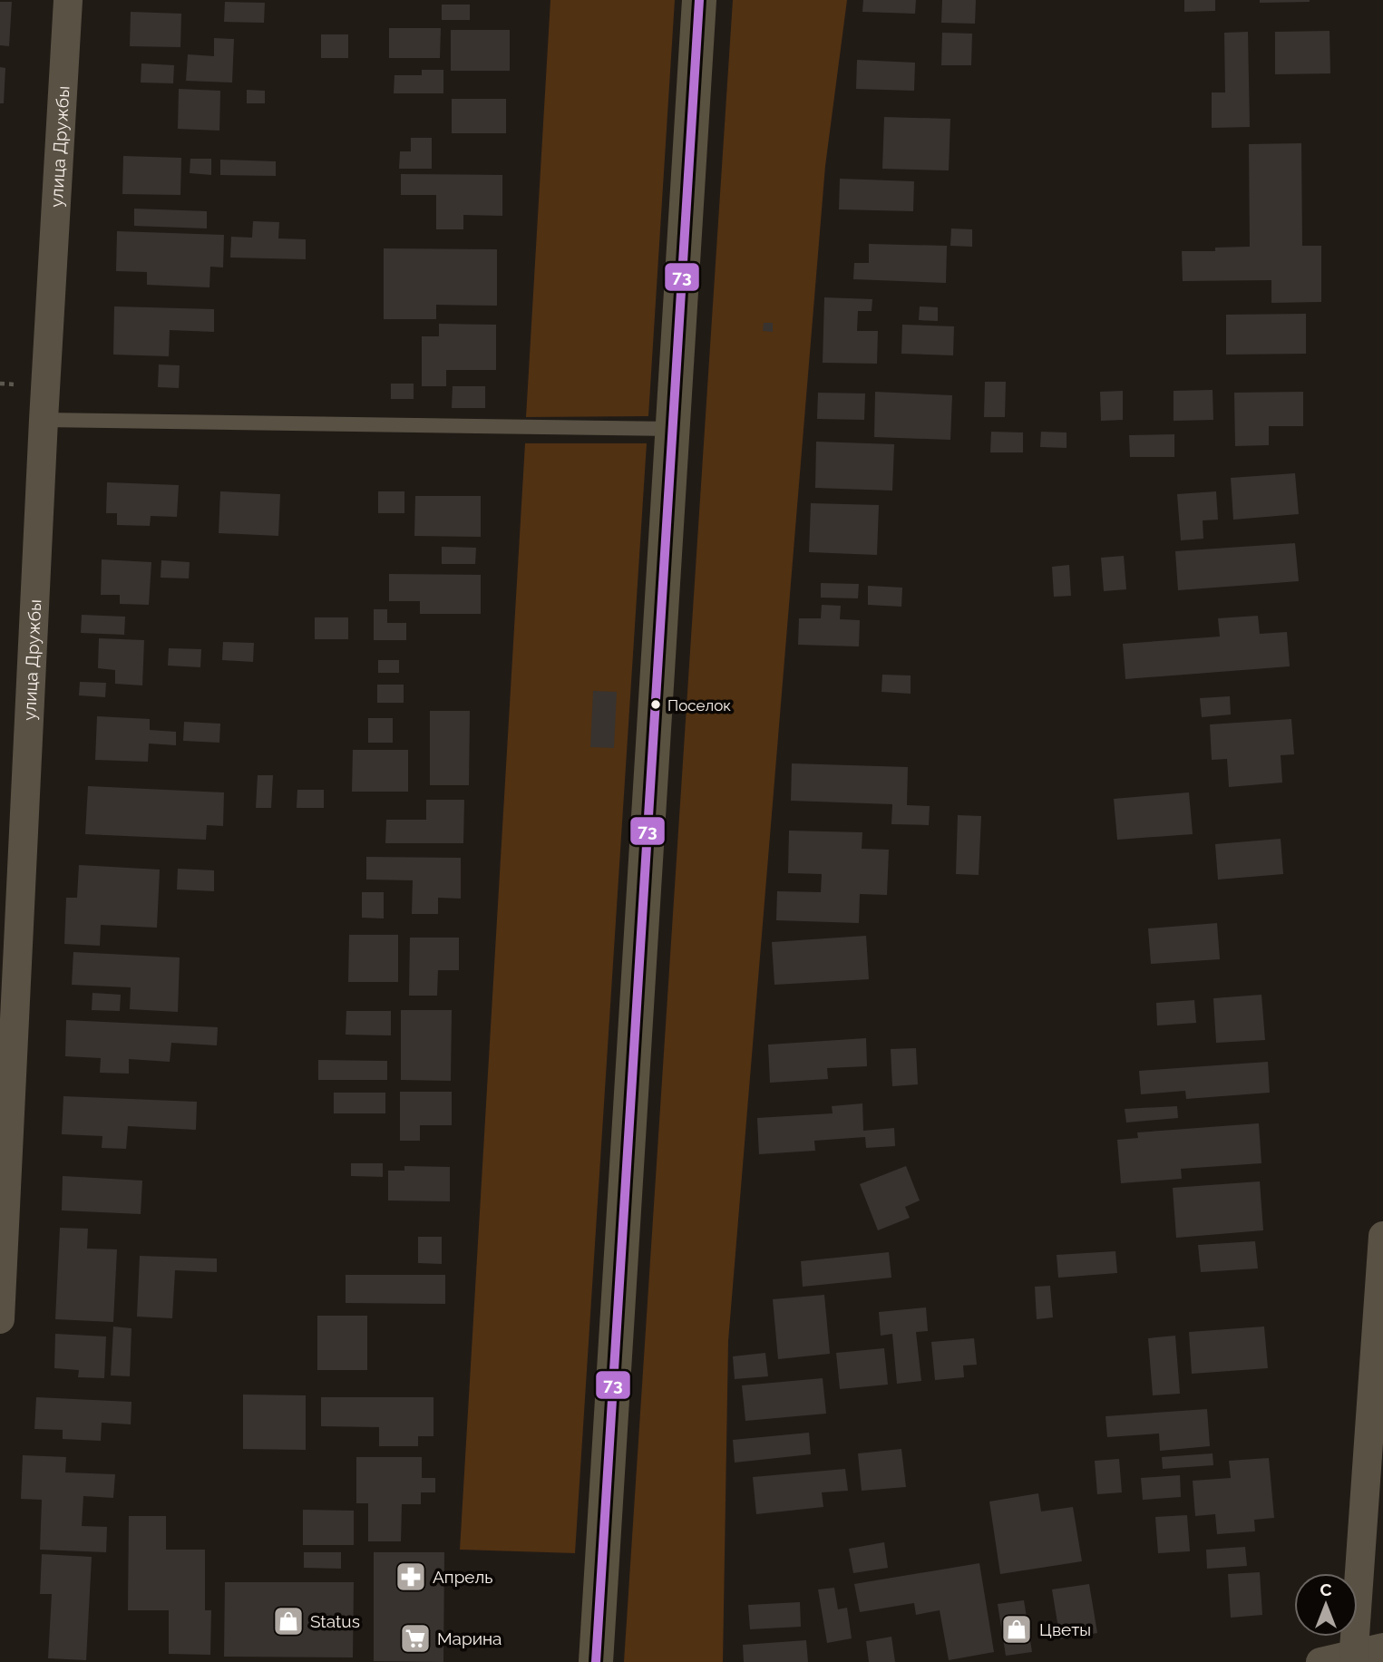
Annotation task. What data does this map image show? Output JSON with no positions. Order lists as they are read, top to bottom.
{
  "streets": {
    "street": ["улица Дружбы"]
  },
  "places": {
    "other": ["Поселок"],
    "pharmacy": ["Апрель"],
    "shop": ["Status", "Цветы"],
    "supermarket": ["Марина"]
  },
  "lines": ["transit line 73"],
  "north": "top"
}
